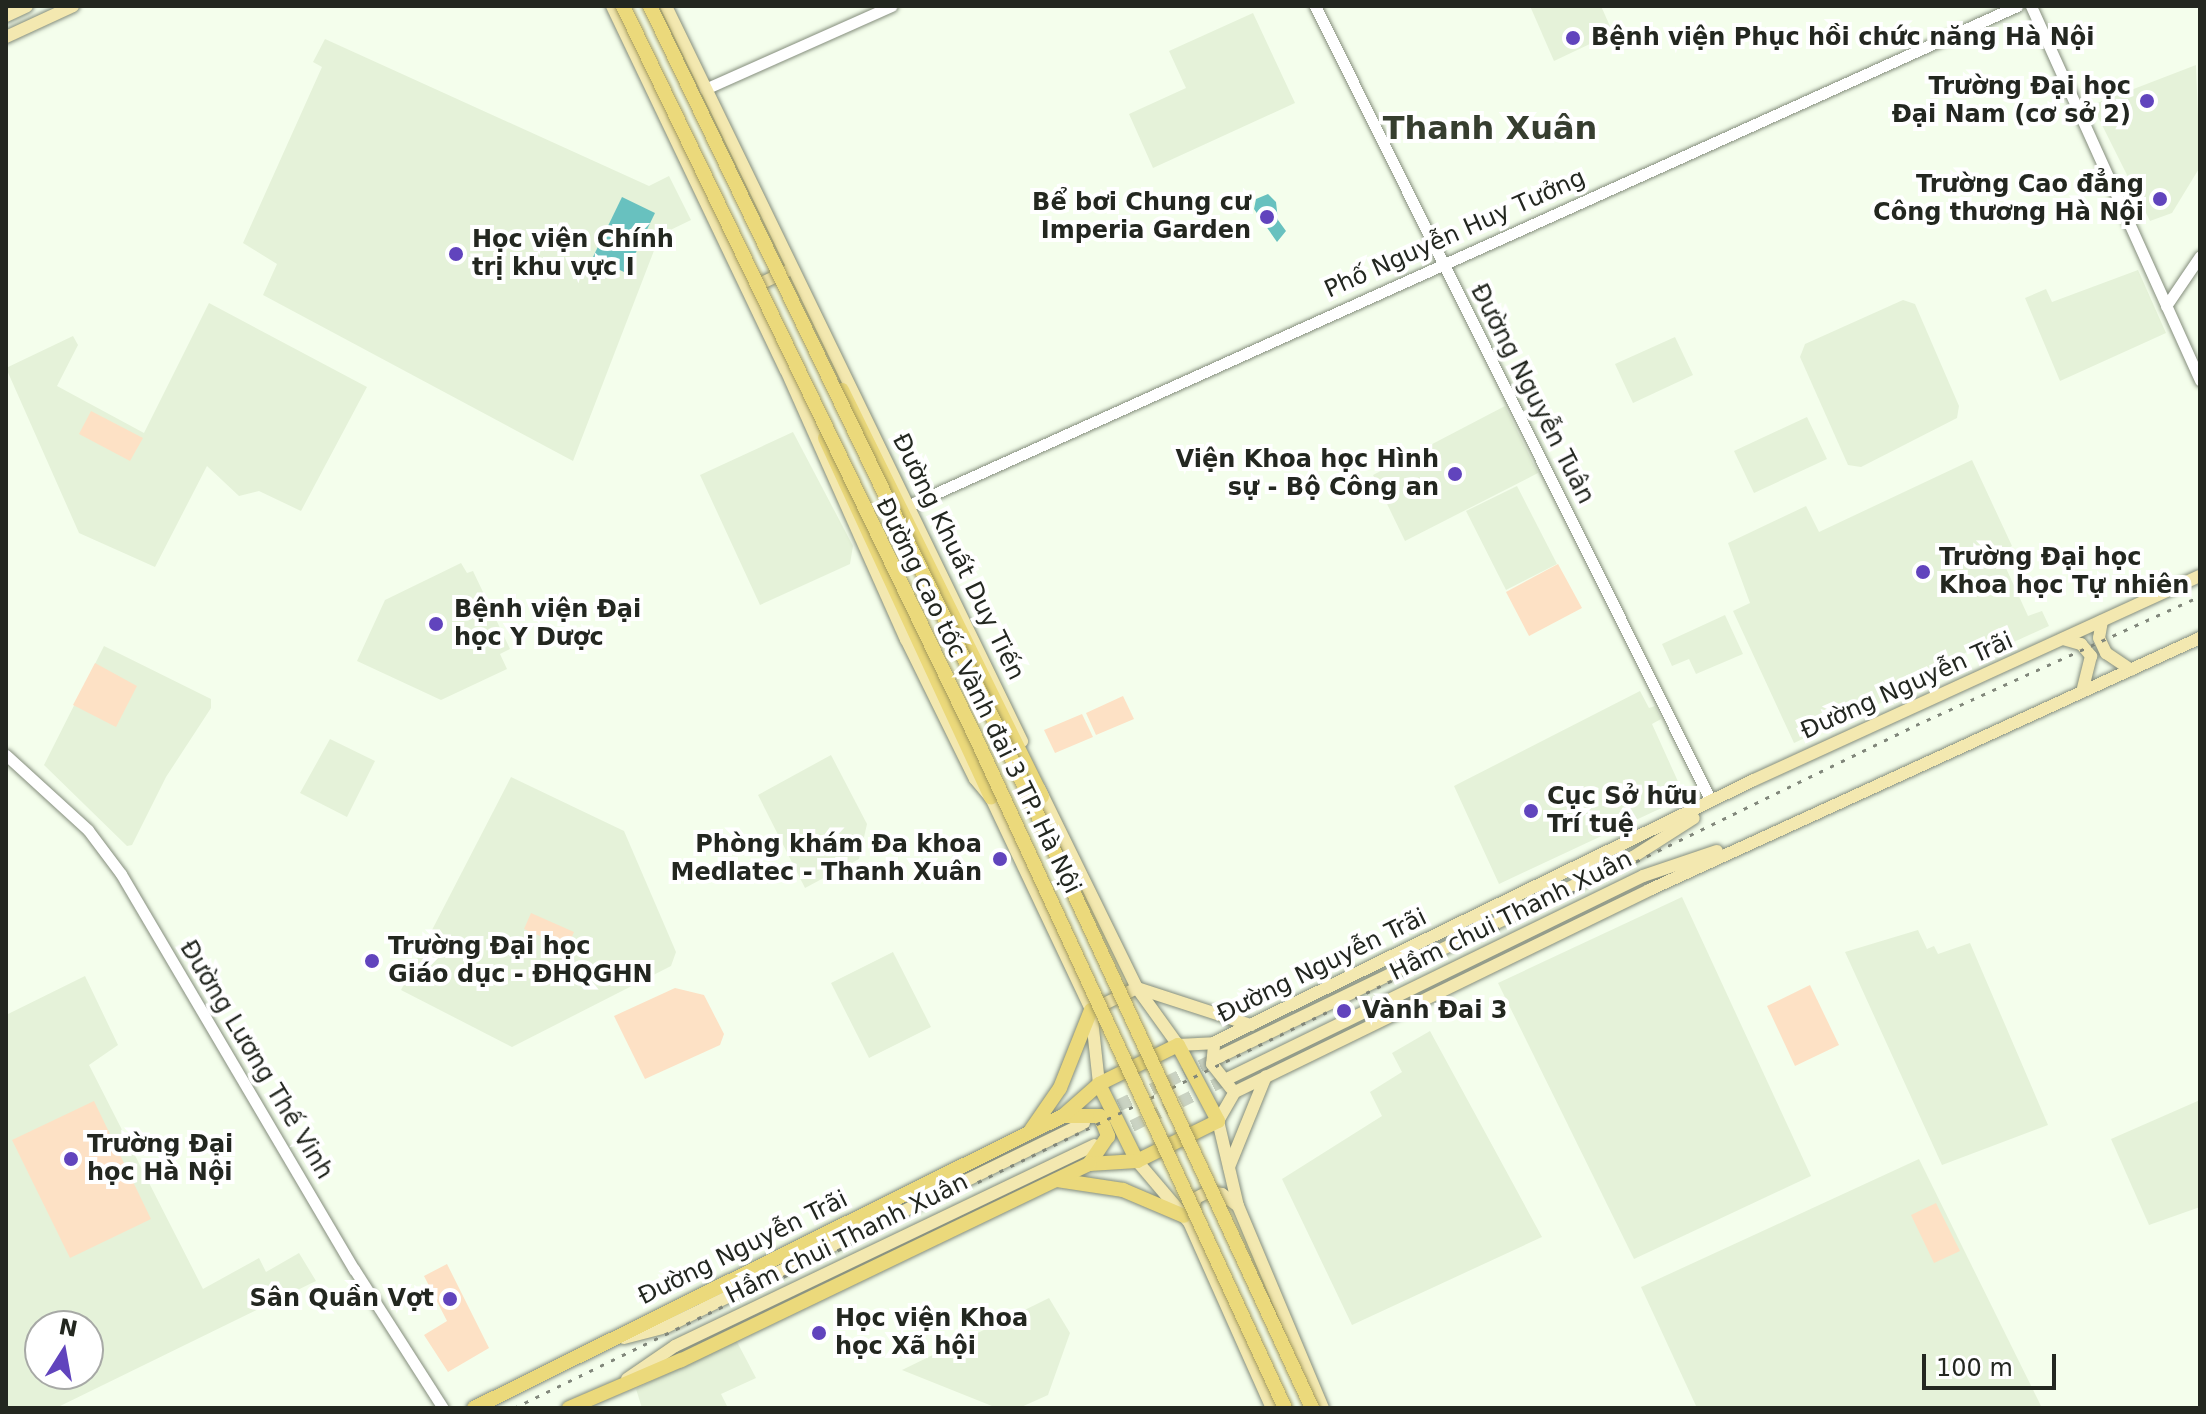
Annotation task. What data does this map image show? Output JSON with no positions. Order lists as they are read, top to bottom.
{
  "streets": {
    "highway": ["Đường Khuất Duy Tiến", "Đường Nguyễn Trãi", "Đường cao tốc Vành đai 3 TP. Hà Nội"],
    "main road": ["Hầm chui Thanh Xuân"],
    "street": ["Phố Nguyễn Huy Tưởng", "Đường Nguyễn Tuân", "Đường Lương Thế Vinh"]
  },
  "crossings": [
    ["Phố Nguyễn Huy Tưởng", "Đường Nguyễn Tuân"],
    ["Phố Nguyễn Huy Tưởng", "Đường Khuất Duy Tiến"],
    ["Đường Nguyễn Tuân", "Đường Nguyễn Trãi"],
    ["Đường Khuất Duy Tiến", "Đường Nguyễn Trãi"],
    ["Đường Nguyễn Trãi", "Hầm chui Thanh Xuân"]
  ],
  "districts": ["Thanh Xuân"],
  "places": [
    "Bệnh viện Phục hồi chức năng Hà Nội",
    "Trường Đại học Đại Nam (cơ sở 2)",
    "Trường Cao đẳng Công thương Hà Nội",
    "Bể bơi Chung cư Imperia Garden",
    "Học viện Chính trị khu vực I",
    "Viện Khoa học Hình sự - Bộ Công an",
    "Trường Đại học Khoa học Tự nhiên",
    "Bệnh viện Đại học Y Dược",
    "Cục Sở hữu Trí tuệ",
    "Phòng khám Đa khoa Medlatec - Thanh Xuân",
    "Trường Đại học Giáo dục - ĐHQGHN",
    "Vành Đai 3",
    "Trường Đại học Hà Nội",
    "Sân Quần Vợt",
    "Học viện Khoa học Xã hội"
  ],
  "scale_bar": "100 m",
  "north": "top"
}
